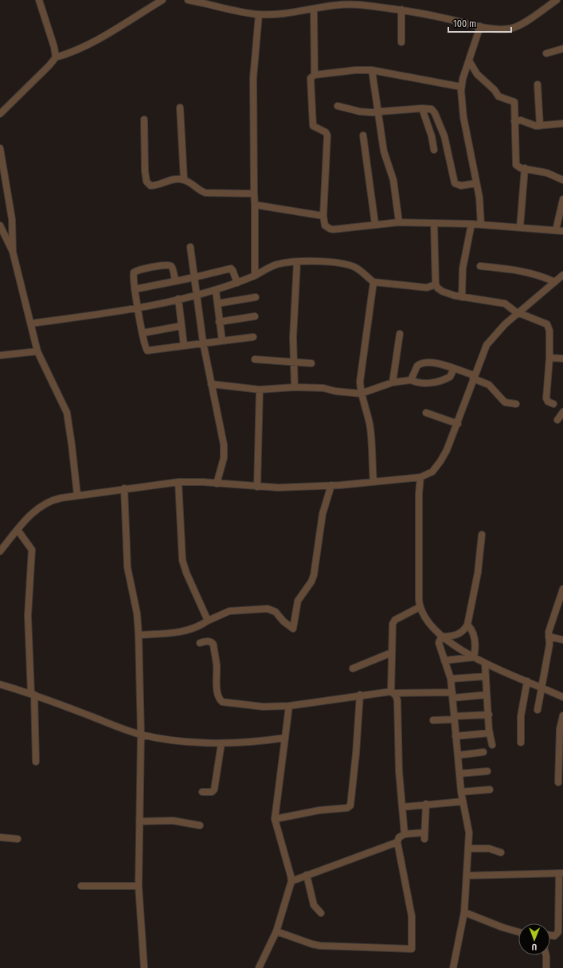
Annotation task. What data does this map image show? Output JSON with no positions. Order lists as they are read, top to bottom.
{
  "scale_bar": "100 m",
  "north": "bottom"
}
